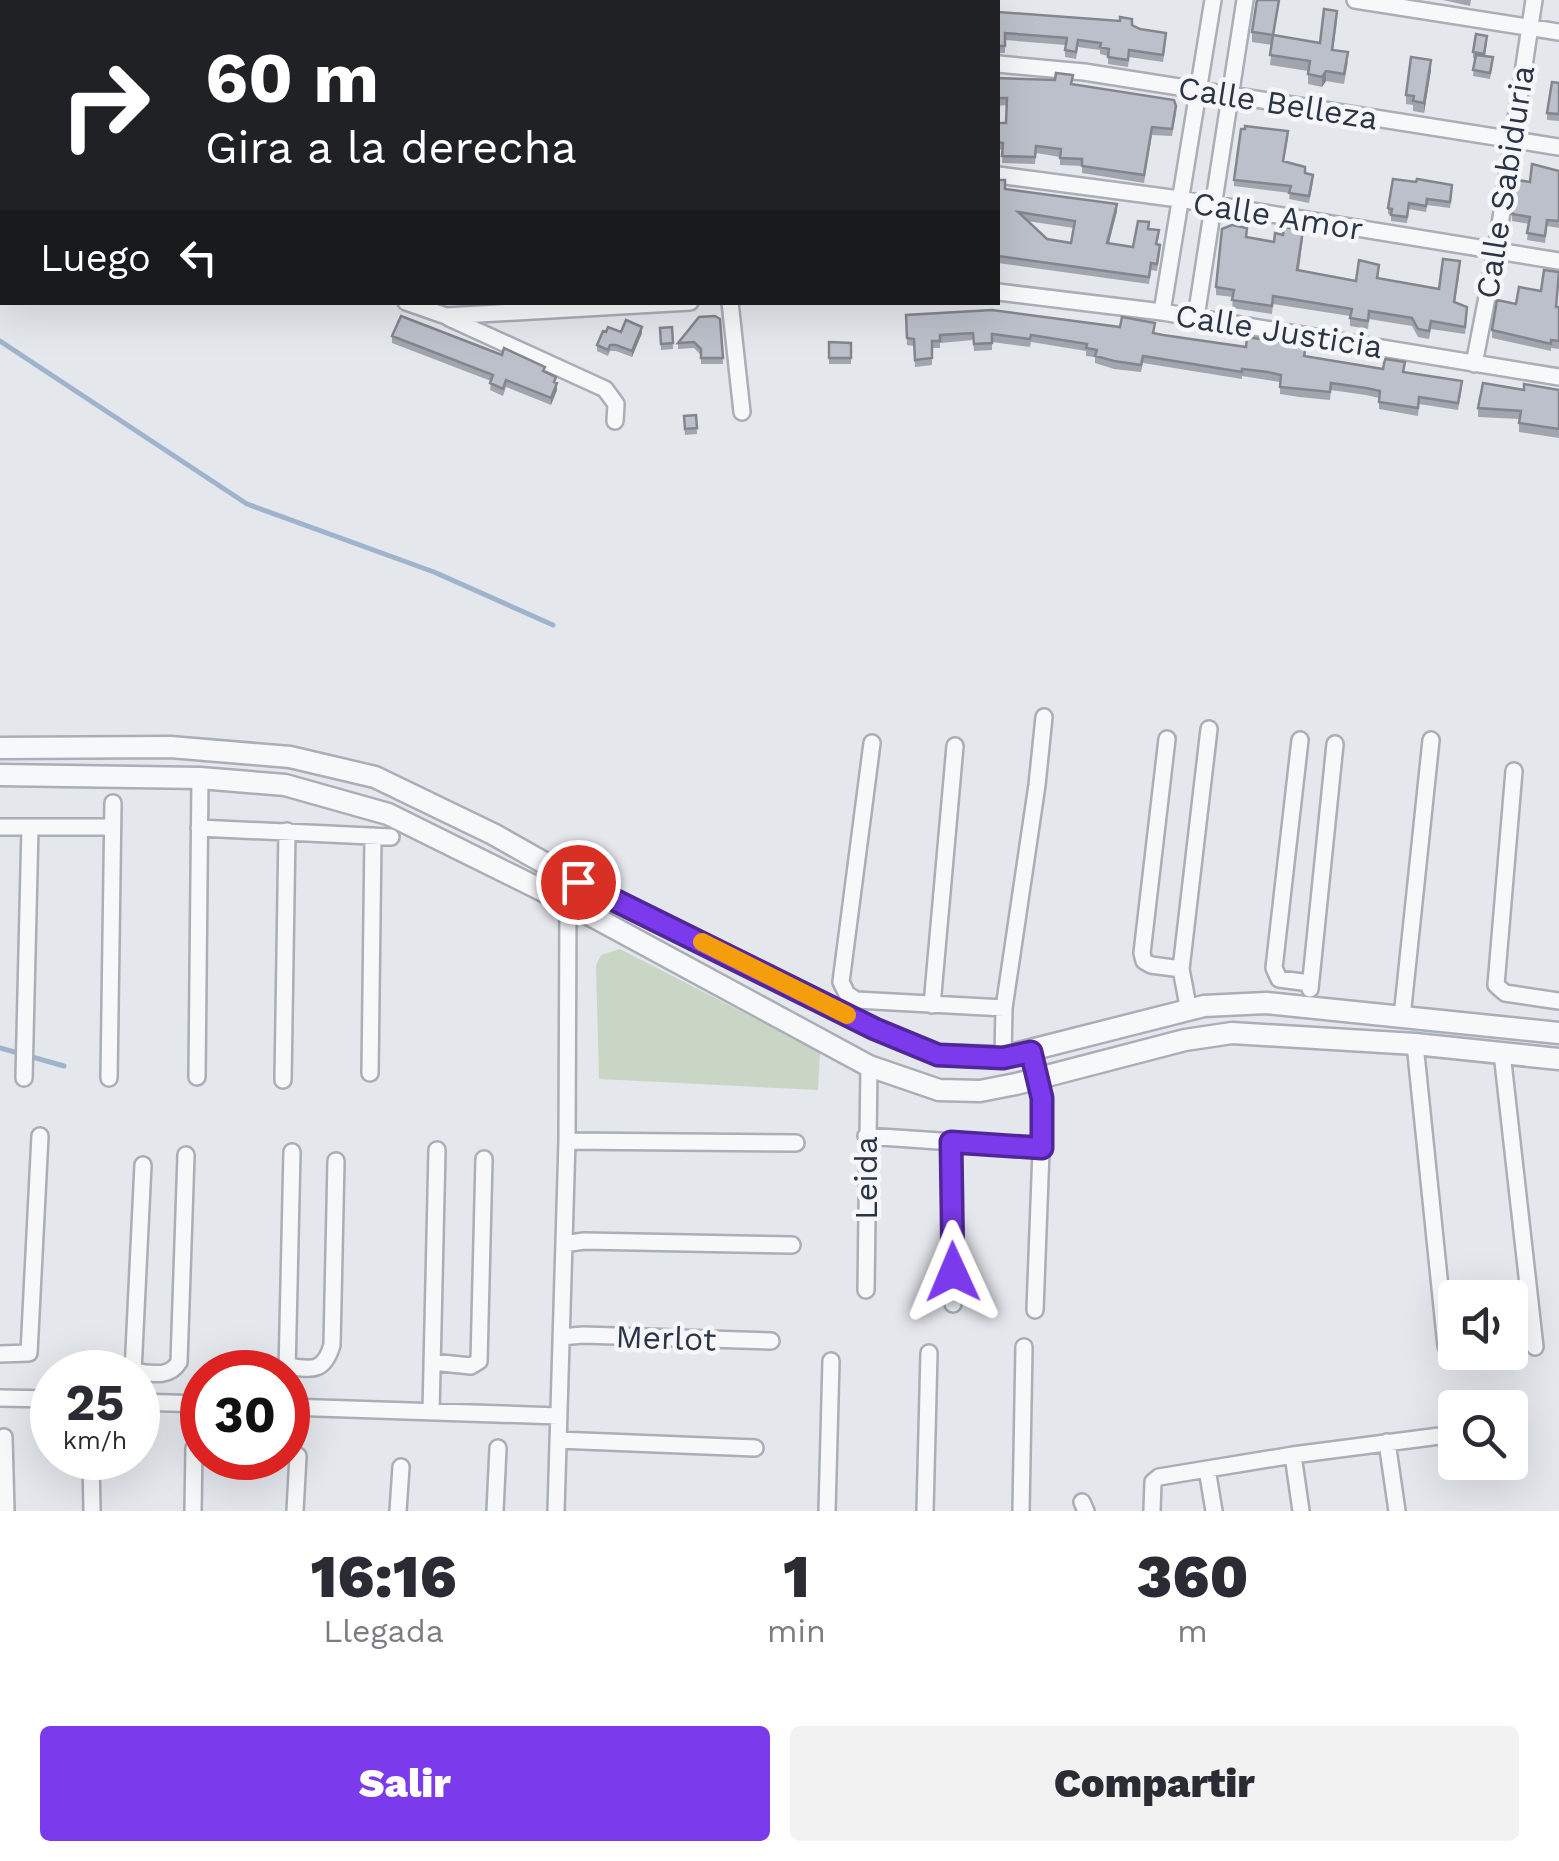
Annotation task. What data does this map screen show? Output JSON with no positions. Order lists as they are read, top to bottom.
{
  "streets": {
    "street": [
      "Calle Belleza",
      "Calle Sabiduria",
      "Calle Amor",
      "Calle Justicia",
      "Leida",
      "Merlot"
    ]
  },
  "crossings": [
    ["Calle Belleza", "Calle Sabiduria"],
    ["Calle Sabiduria", "Calle Amor"],
    ["Calle Sabiduria", "Calle Justicia"]
  ],
  "page": {
    "turn": ["60 m", "Gira a la derecha"],
    "then": "Luego",
    "speed": "25 km/h",
    "limit": "30",
    "eta": [
      "16:16",
      "Llegada",
      "1",
      "min",
      "360",
      "m"
    ],
    "buttons": ["Salir", "Compartir"]
  }
}
